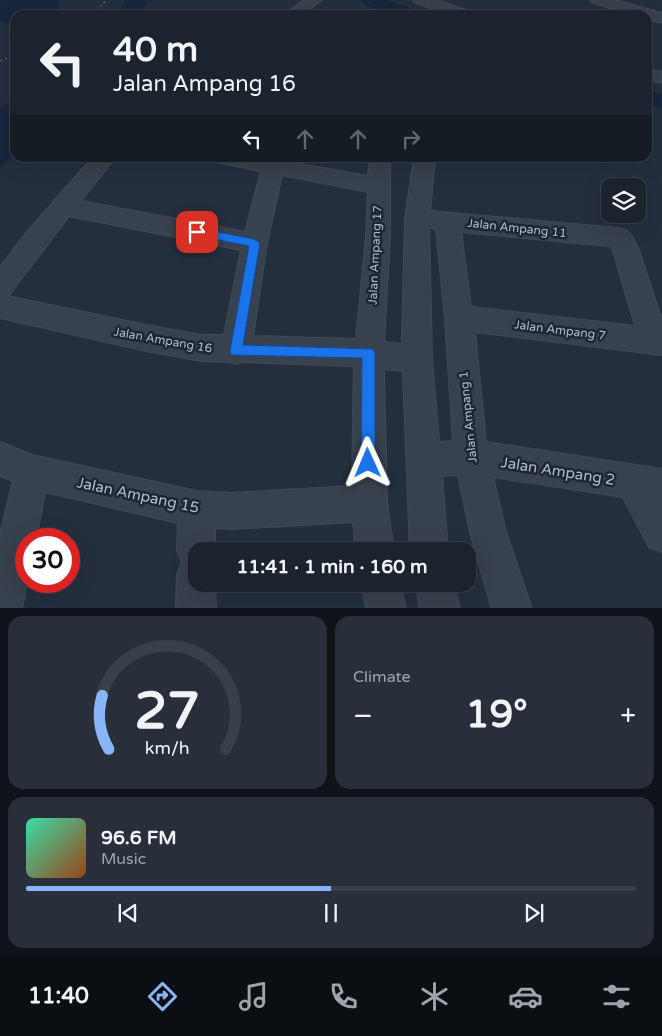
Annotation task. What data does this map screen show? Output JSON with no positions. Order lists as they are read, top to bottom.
{
  "streets": {
    "street": [
      "Jalan Ampang 11",
      "Jalan Ampang 17",
      "Jalan Ampang 7",
      "Jalan Ampang 16",
      "Jalan Ampang 1",
      "Jalan Ampang 2",
      "Jalan Ampang 15"
    ]
  },
  "crossings": [
    ["Jalan Ampang 11", "Jalan Ampang 7"],
    ["Jalan Ampang 11", "Jalan Ampang 1"],
    ["Jalan Ampang 17", "Jalan Ampang 16"],
    ["Jalan Ampang 17", "Jalan Ampang 15"],
    ["Jalan Ampang 7", "Jalan Ampang 1"],
    ["Jalan Ampang 1", "Jalan Ampang 2"]
  ],
  "page": {
    "turn": ["40 m", "Jalan Ampang 16"],
    "limit": "30",
    "trip": "11:41 · 1 min · 160 m",
    "tile": "Climate",
    "heat": ["−", "19°", "+"],
    "song": ["96.6 FM", "Music"],
    "tabs": "11:40",
    "gauge": ["27", "km/h"]
  }
}
